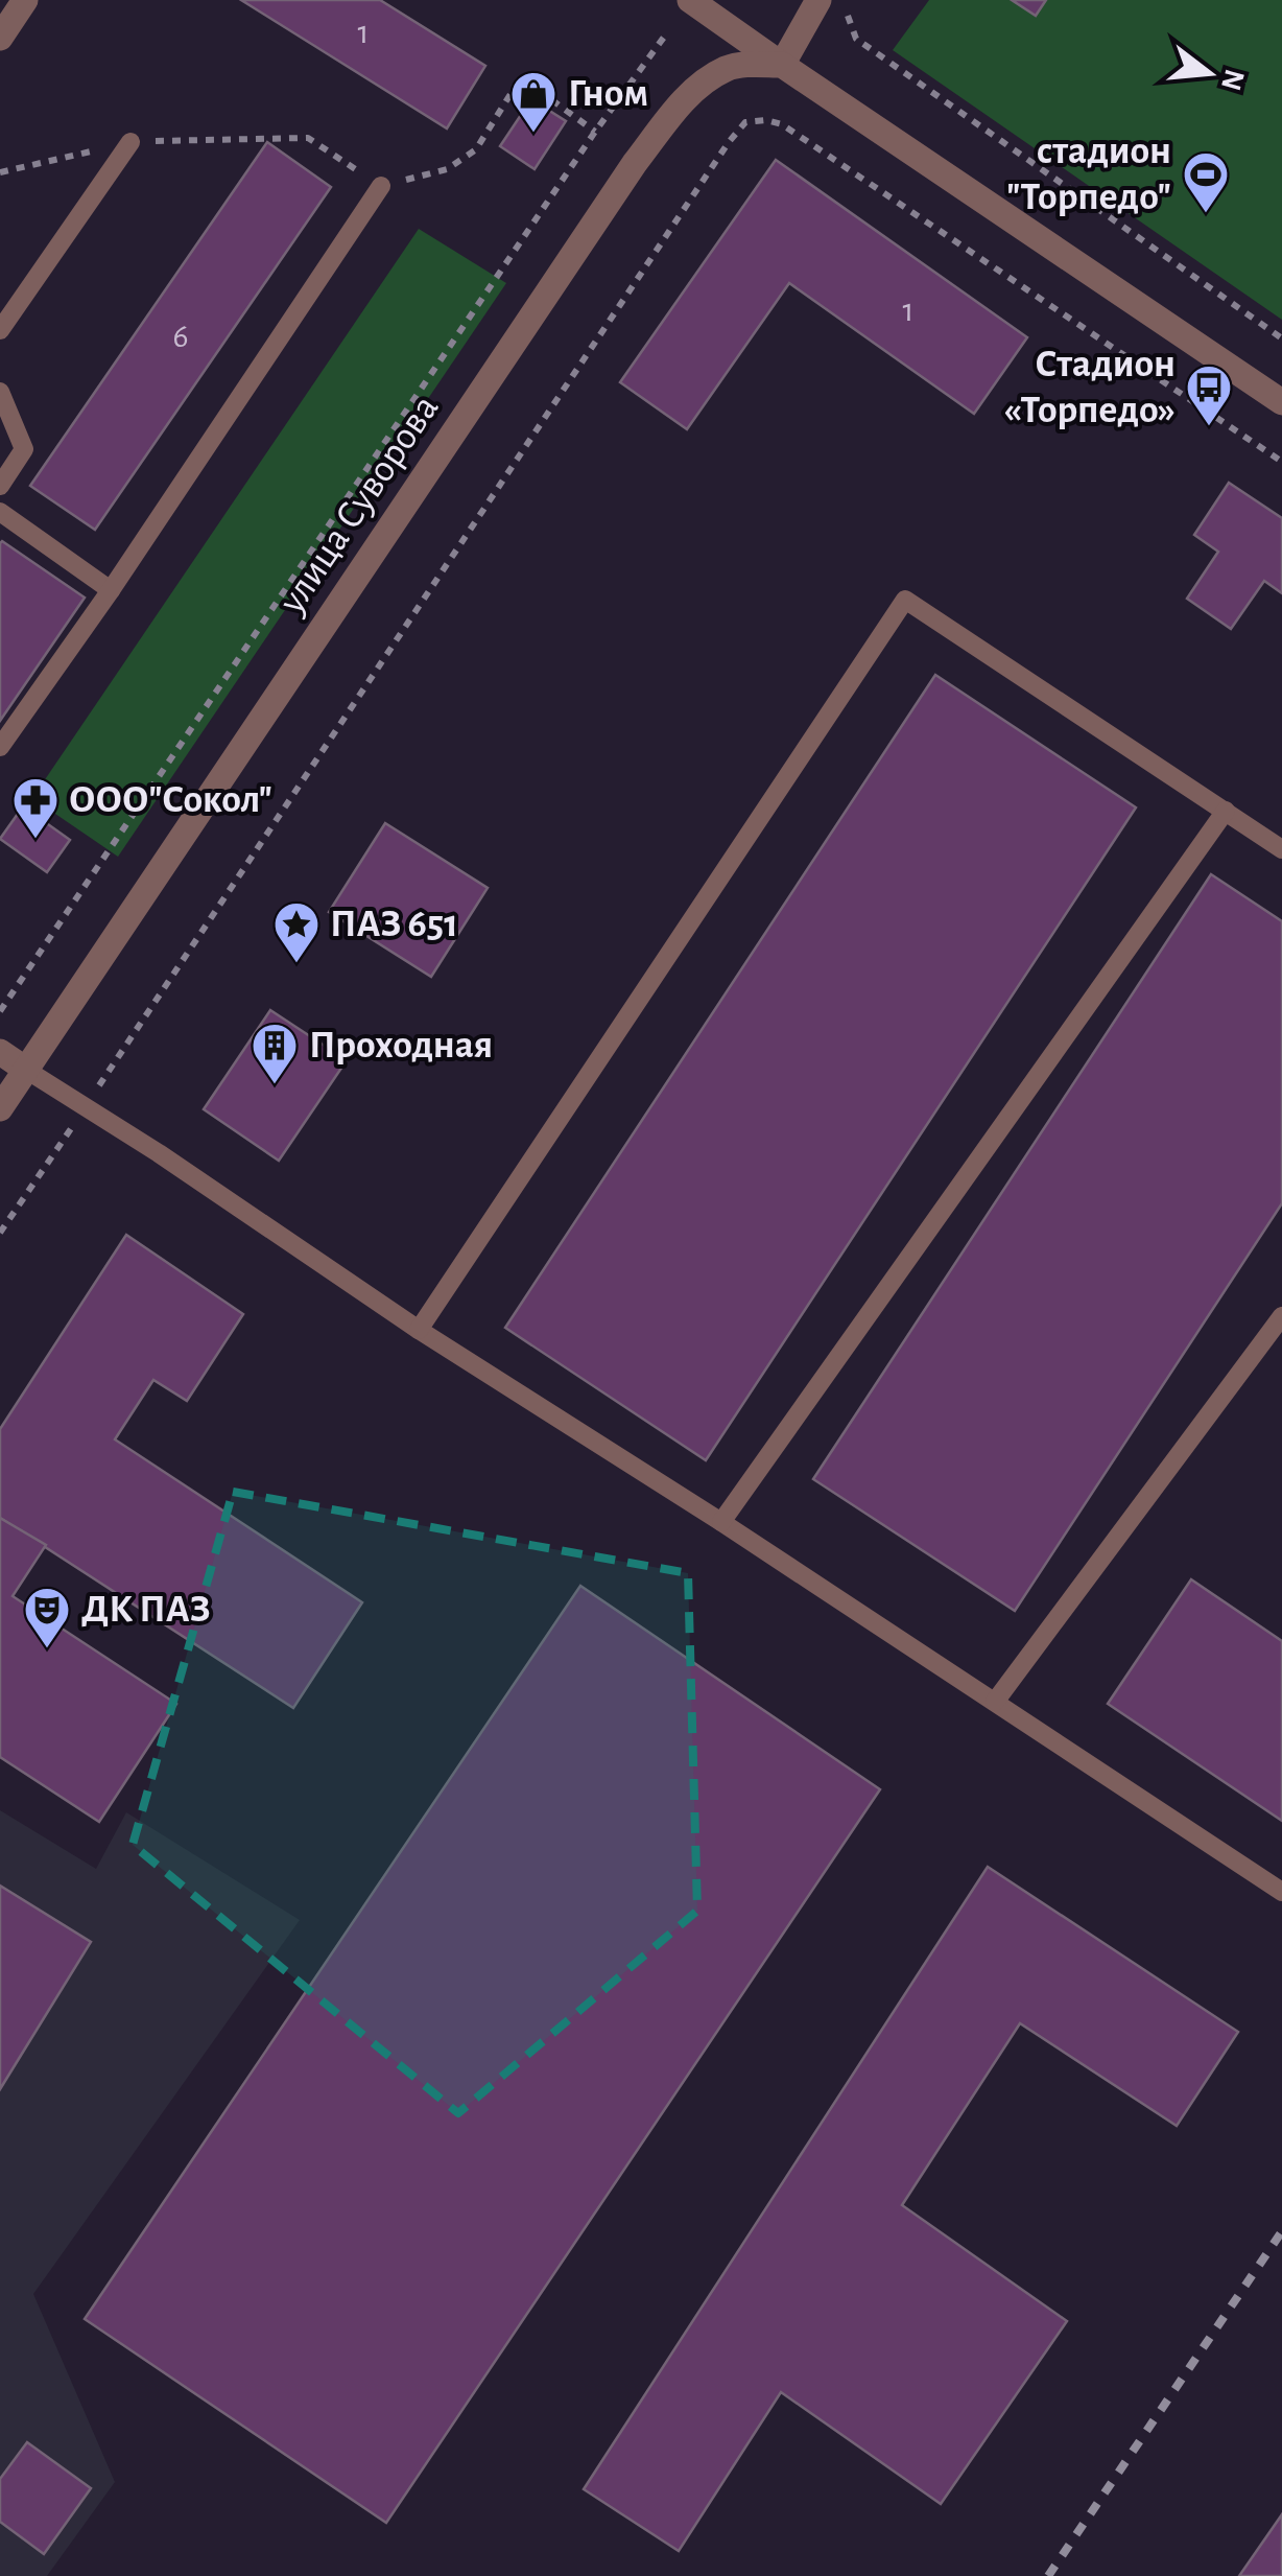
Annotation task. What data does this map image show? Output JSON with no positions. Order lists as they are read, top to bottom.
{
  "streets": {
    "street": ["улица Суворова"]
  },
  "places": {
    "shop": ["Гном"],
    "sports": ["стадион \"Торпедо\""],
    "bus stop": ["Стадион «Торпедо»"],
    "pharmacy": ["ООО\"Сокол\""],
    "place": ["ПАЗ 651"],
    "building": ["Проходная"],
    "theatre": ["ДК ПАЗ"]
  },
  "house_numbers": ["1", "1", "6"],
  "north": "right"
}
